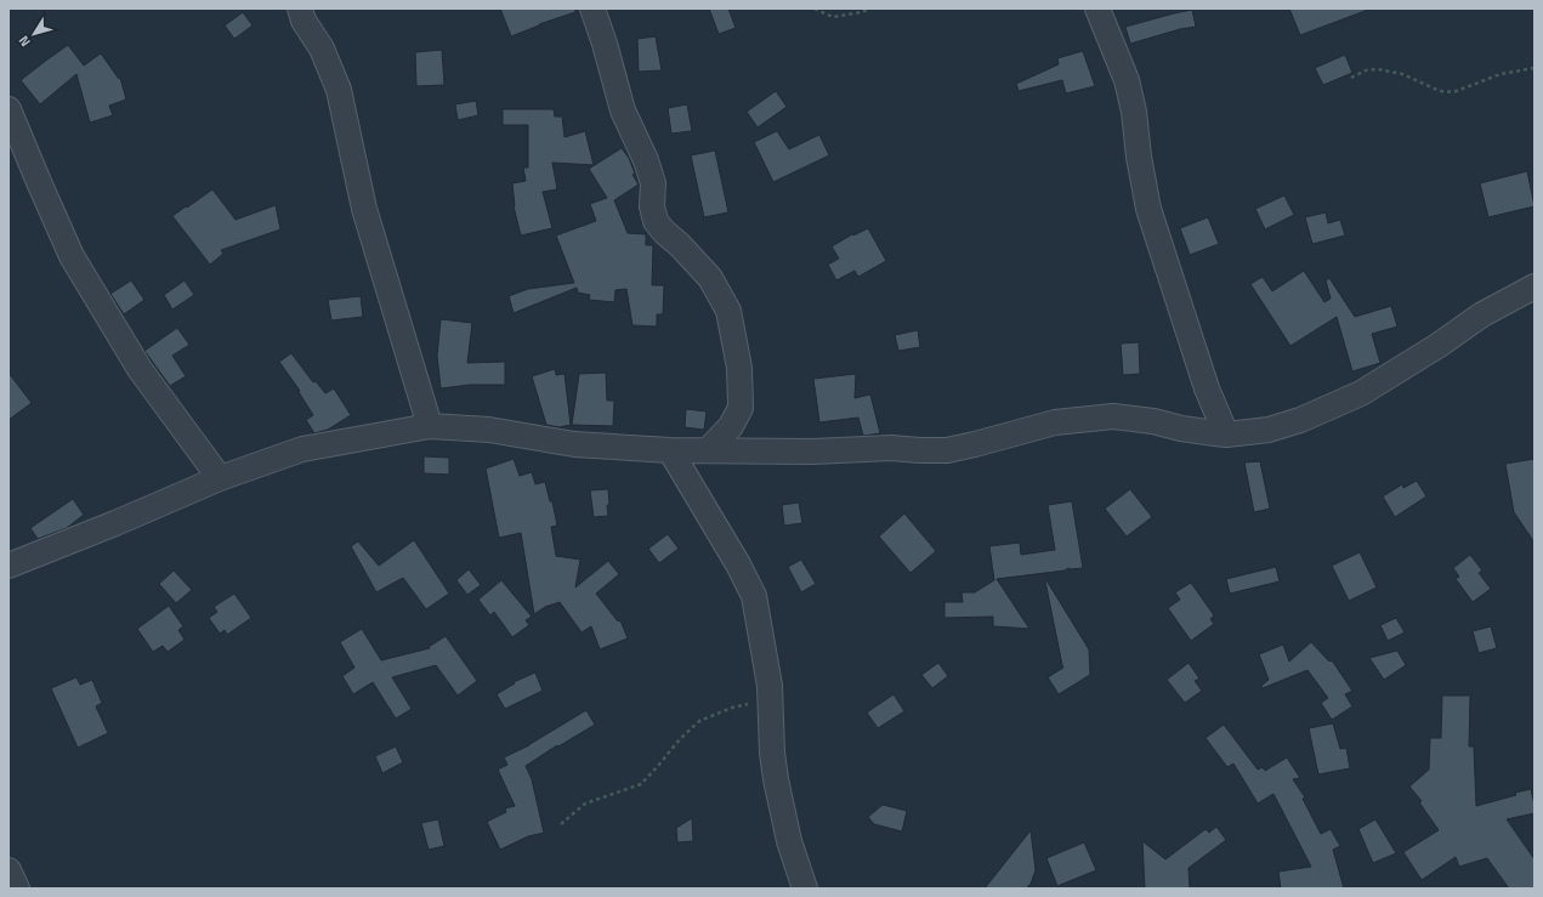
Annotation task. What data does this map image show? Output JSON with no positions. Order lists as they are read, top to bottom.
{
  "north": "bottom left"
}
